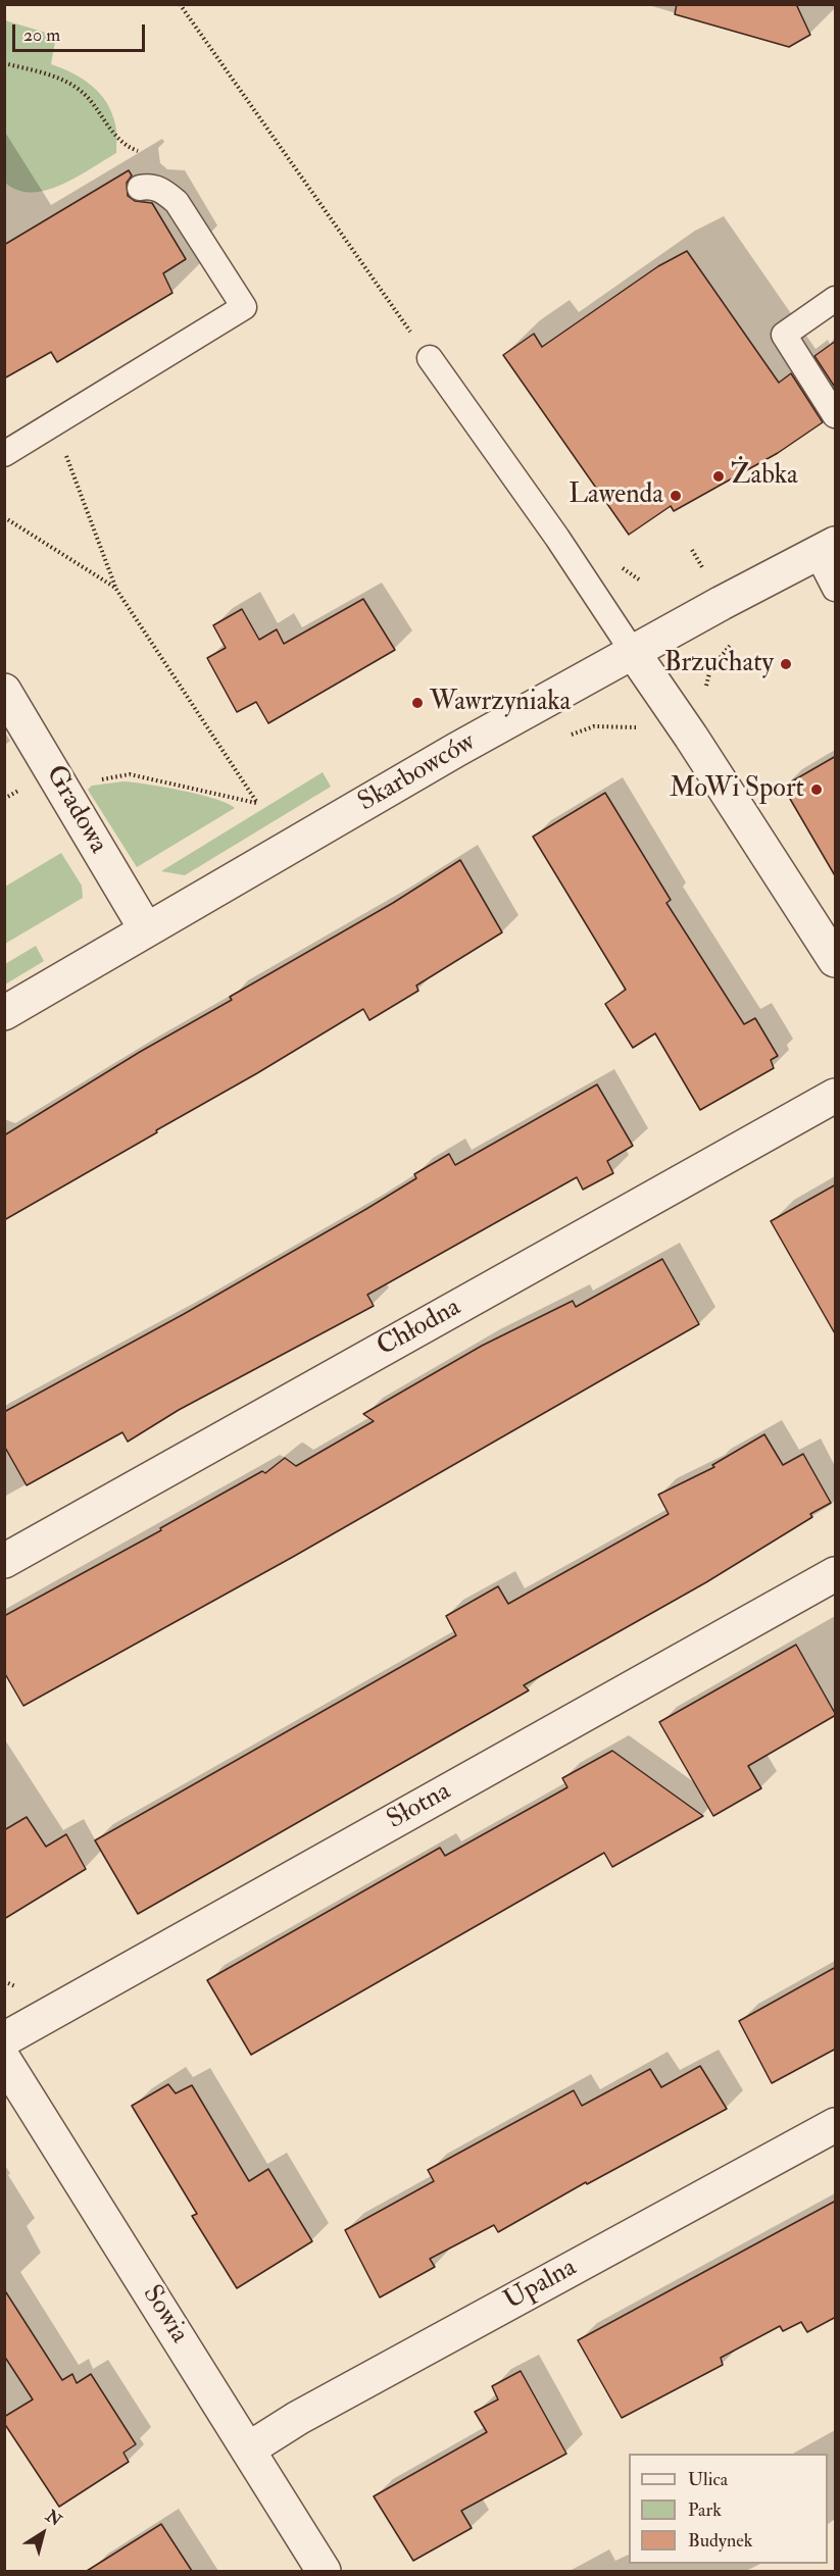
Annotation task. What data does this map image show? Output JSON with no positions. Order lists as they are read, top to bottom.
{
  "streets": {
    "street": [
      "Skarbowców",
      "Gradowa",
      "Chłodna",
      "Słotna",
      "Upalna",
      "Sowia"
    ]
  },
  "crossings": [
    ["Skarbowców", "Gradowa"],
    ["Upalna", "Sowia"]
  ],
  "places": [
    "Żabka",
    "Lawenda",
    "Brzuchaty",
    "Wawrzyniaka",
    "MoWi Sport"
  ],
  "legend": ["Ulica", "Park", "Budynek"],
  "scale_bar": "20 m",
  "north": "top right"
}
